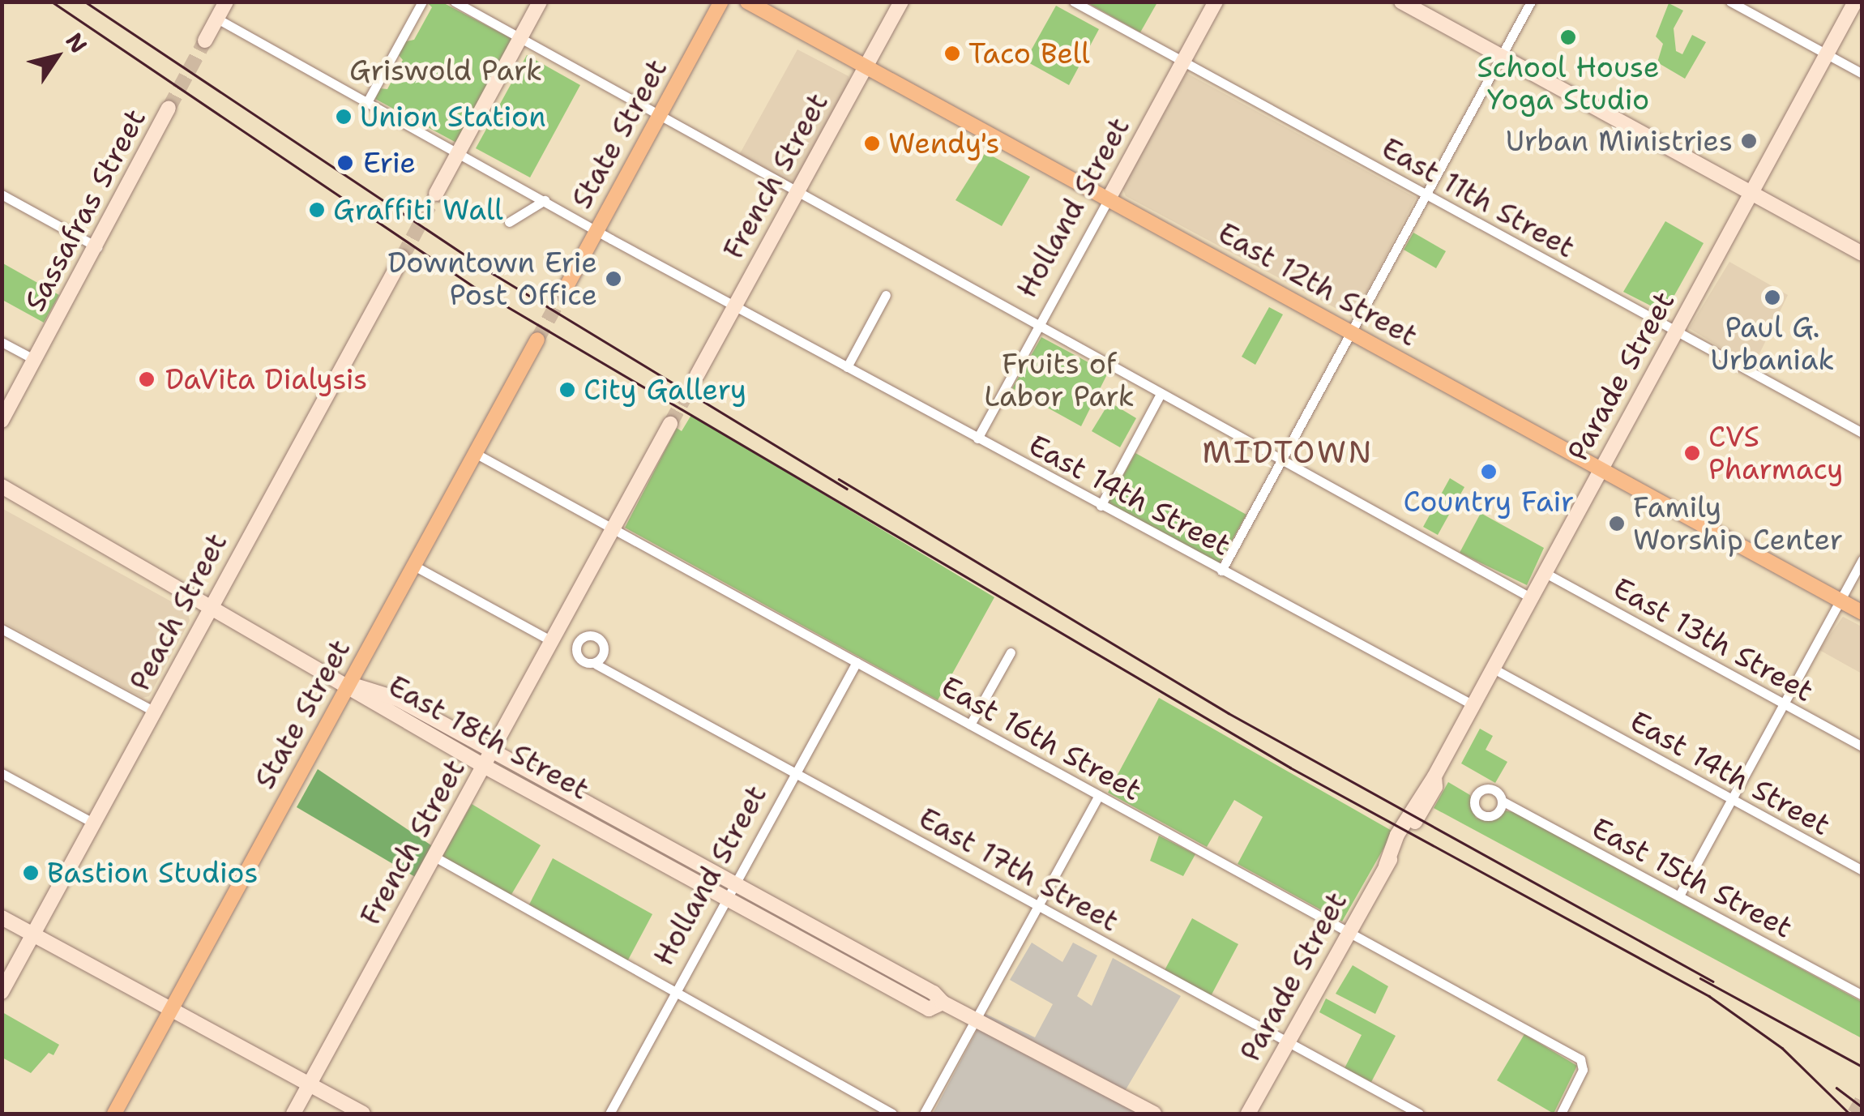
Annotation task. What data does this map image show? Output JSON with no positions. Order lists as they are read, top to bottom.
{
  "streets": {
    "main road": [
      "State Street",
      "French Street",
      "Holland Street",
      "Sassafras Street",
      "East 12th Street",
      "Parade Street",
      "Peach Street",
      "East 18th Street"
    ],
    "street": [
      "East 11th Street",
      "East 14th Street",
      "East 13th Street",
      "East 16th Street",
      "East 17th Street",
      "East 15th Street"
    ]
  },
  "crossings": [
    ["State Street", "East 14th Street"],
    ["State Street", "East 18th Street"],
    ["State Street", "East 16th Street"],
    ["French Street", "East 12th Street"],
    ["French Street", "East 14th Street"],
    ["French Street", "East 18th Street"],
    ["French Street", "East 16th Street"],
    ["East 11th Street", "Holland Street"],
    ["East 11th Street", "Parade Street"],
    ["Holland Street", "East 12th Street"],
    ["Holland Street", "East 14th Street"],
    ["Holland Street", "East 18th Street"],
    ["Holland Street", "East 16th Street"],
    ["Holland Street", "East 17th Street"],
    ["East 12th Street", "Parade Street"],
    ["Parade Street", "East 14th Street"],
    ["Parade Street", "East 13th Street"],
    ["Parade Street", "East 16th Street"],
    ["Parade Street", "East 17th Street"]
  ],
  "districts": ["MIDTOWN"],
  "parks": ["Griswold Park", "Fruits of Labor Park"],
  "places": [
    "School House Yoga Studio",
    "Taco Bell",
    "Union Station",
    "Urban Ministries",
    "Wendy's",
    "Erie",
    "Graffiti Wall",
    "Downtown Erie Post Office",
    "Paul G. Urbaniak",
    "DaVita Dialysis",
    "City Gallery",
    "CVS Pharmacy",
    "Country Fair",
    "Family Worship Center",
    "Bastion Studios"
  ],
  "north": "top right"
}
